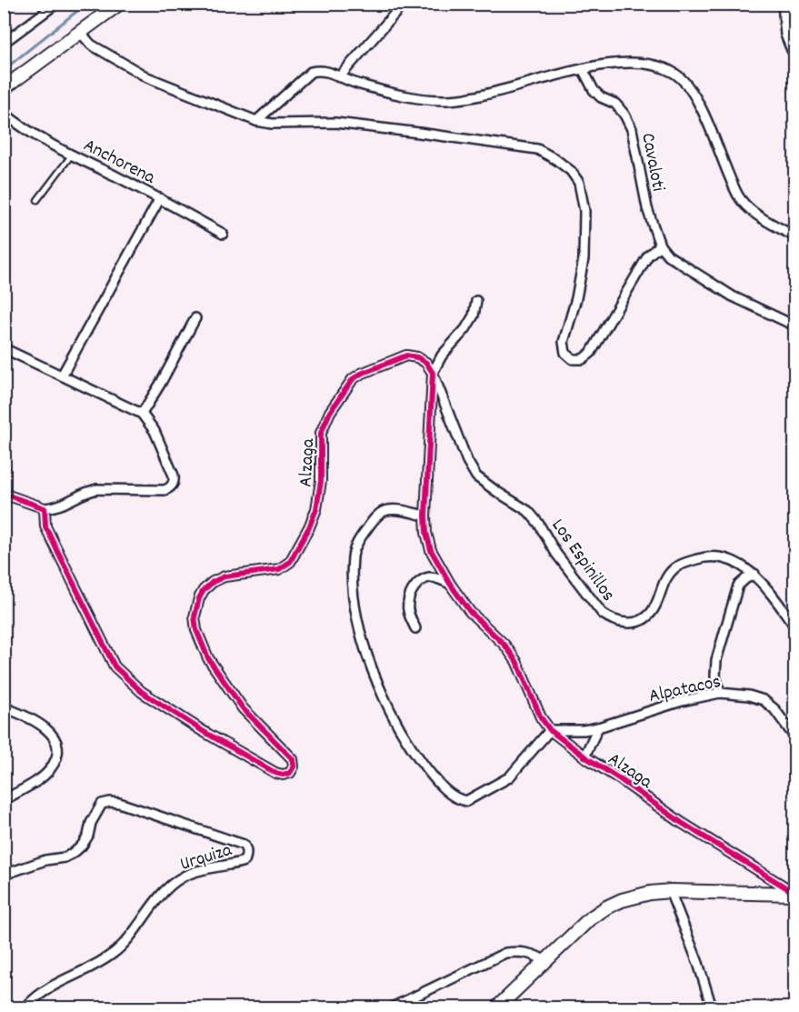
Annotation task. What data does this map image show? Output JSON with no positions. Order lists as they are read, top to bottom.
{
  "streets": {
    "street": [
      "Anchorena",
      "Cavaloti",
      "Alzaga",
      "Los Espinillos",
      "Alpatacos",
      "Urquiza"
    ]
  },
  "crossings": [
    ["Alzaga", "Los Espinillos"],
    ["Alzaga", "Alpatacos"]
  ]
}
